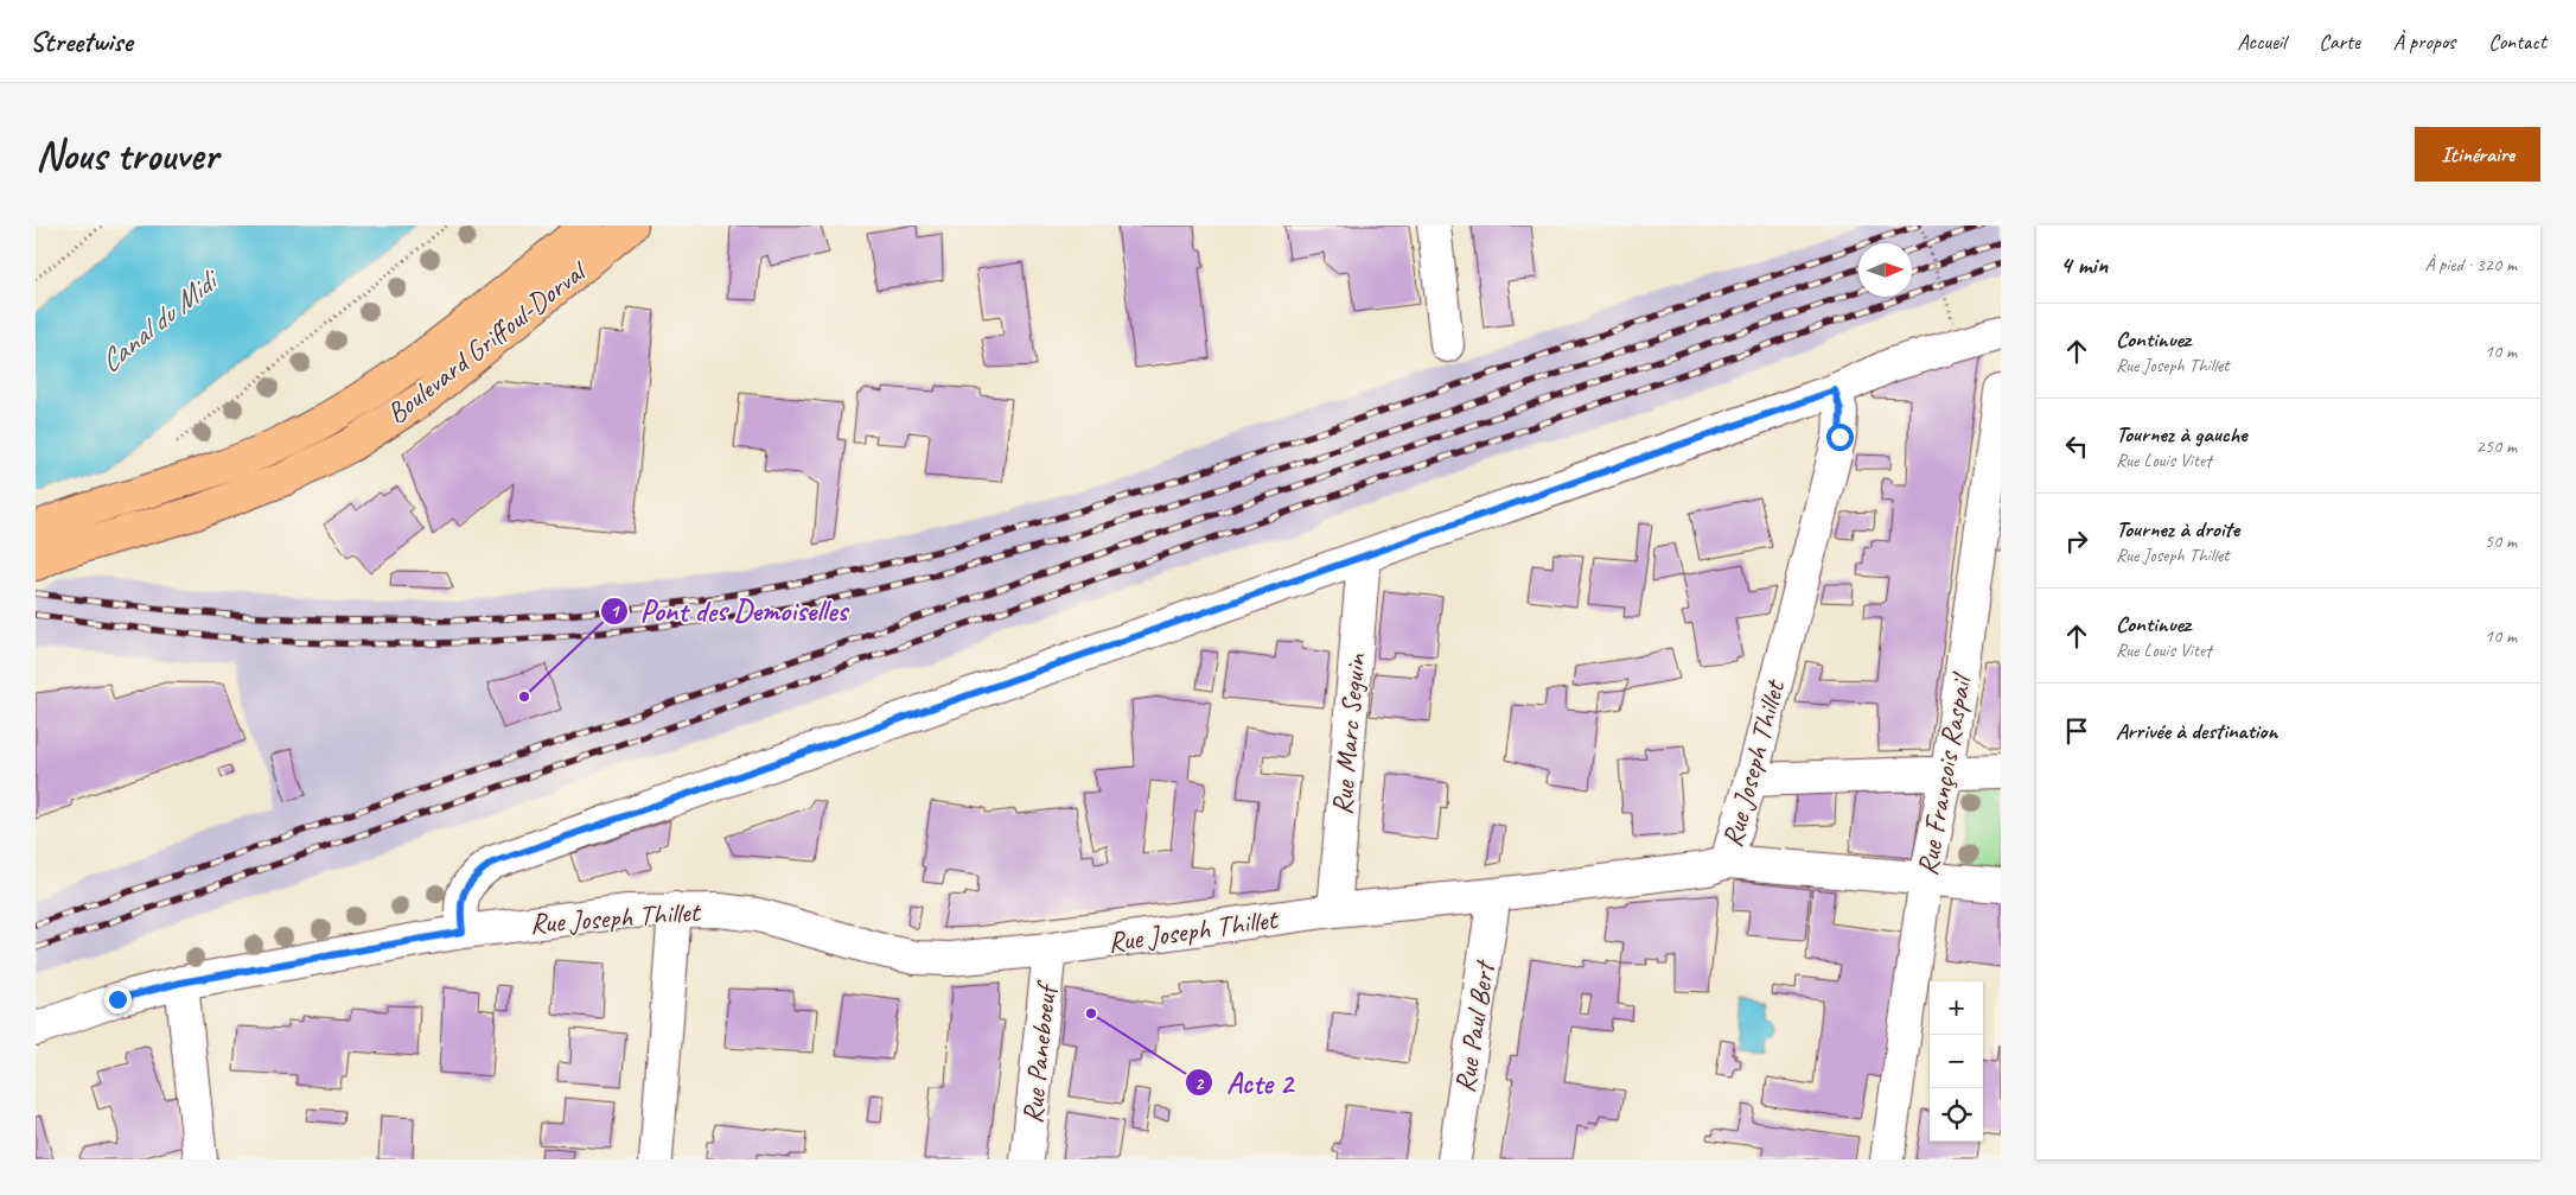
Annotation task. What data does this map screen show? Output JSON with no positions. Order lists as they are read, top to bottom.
{
  "streets": {
    "main road": ["Boulevard Griffoul-Dorval"],
    "street": [
      "Rue Marc Seguin",
      "Rue Joseph Thillet",
      "Rue François Raspail",
      "Rue Paul Bert",
      "Rue Paneboeuf"
    ]
  },
  "crossings": [
    ["Rue Marc Seguin", "Rue Joseph Thillet"],
    ["Rue Joseph Thillet", "Rue Paul Bert"],
    ["Rue Joseph Thillet", "Rue Paneboeuf"]
  ],
  "water": ["Canal du Midi"],
  "places": ["Pont des Demoiselles", "Acte 2"],
  "north": "right",
  "page": {
    "header": "Streetwise",
    "nav": [
      "Accueil",
      "Carte",
      "À propos",
      "Contact"
    ],
    "buttons": "Itinéraire",
    "title": "Nous trouver",
    "heading": ["4 min", "À pied · 320 m"],
    "list": [
      ["Continuez", "Rue Joseph Thillet", "10 m"],
      ["Tournez à gauche", "Rue Louis Vitet", "250 m"],
      ["Tournez à droite", "Rue Joseph Thillet", "50 m"],
      ["Continuez", "Rue Louis Vitet", "10 m"],
      "Arrivée à destination"
    ],
    "map_buttons": ["+", "−"]
  }
}
